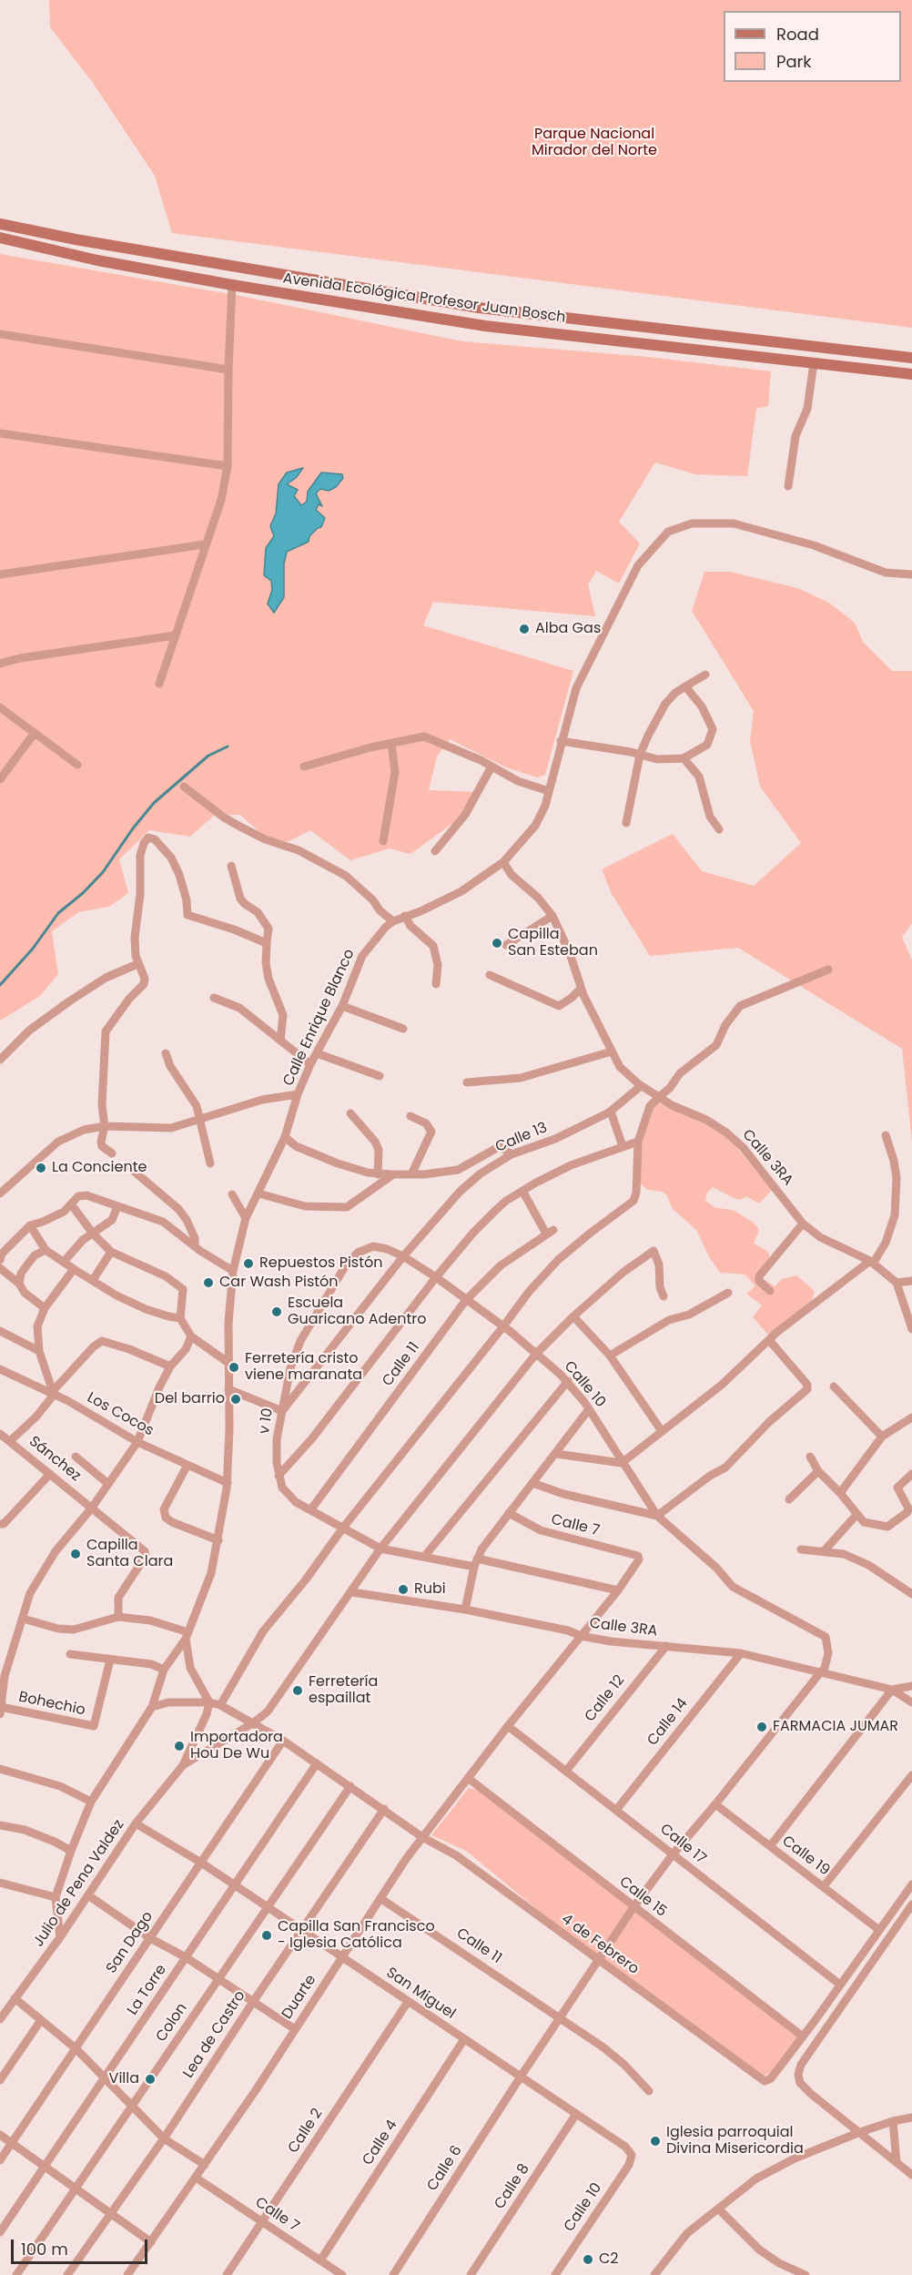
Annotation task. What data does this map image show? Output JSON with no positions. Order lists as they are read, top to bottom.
{
  "streets": {
    "street": [
      "Avenida Ecológica Profesor Juan Bosch",
      "Calle Enrique Blanco",
      "Calle 13",
      "Calle 3RA",
      "Calle 11",
      "Calle 10",
      "Los Cocos",
      "v 10",
      "Sánchez",
      "Calle 7",
      "Calle 12",
      "Bohechio",
      "Calle 14",
      "Calle 17",
      "Calle 19",
      "Julio de Pena Valdez",
      "Calle 15",
      "San Dago",
      "4 de Febrero",
      "La Torre",
      "San Miguel",
      "Duarte",
      "Colon",
      "Lea de Castro",
      "Calle 2",
      "Calle 4",
      "Calle 6",
      "Calle 8"
    ]
  },
  "crossings": [
    ["Calle Enrique Blanco", "Calle 3RA"],
    ["Calle Enrique Blanco", "Los Cocos"],
    ["Calle Enrique Blanco", "Julio de Pena Valdez"],
    ["Calle Enrique Blanco", "4 de Febrero"],
    ["Calle 13", "Calle 3RA"],
    ["Calle 13", "v 10"],
    ["Calle 3RA", "Calle 12"],
    ["Calle 3RA", "Calle 14"],
    ["Calle 3RA", "Julio de Pena Valdez"],
    ["Calle 3RA", "Duarte"],
    ["Calle 3RA", "Calle 6"],
    ["Calle 11", "Calle 10"],
    ["Calle 11", "v 10"],
    ["Calle 11", "Duarte"],
    ["Calle 11", "Calle 6"],
    ["Calle 10", "v 10"],
    ["Calle 10", "Julio de Pena Valdez"],
    ["Calle 10", "San Miguel"],
    ["v 10", "Julio de Pena Valdez"],
    ["v 10", "Duarte"],
    ["Calle 7", "Duarte"],
    ["Calle 7", "Calle 2"],
    ["Calle 7", "Calle 4"],
    ["Calle 12", "Calle 17"],
    ["Calle 14", "Calle 17"],
    ["Calle 17", "Duarte"],
    ["Calle 17", "Calle 6"],
    ["Calle 19", "Calle 6"],
    ["Julio de Pena Valdez", "4 de Febrero"],
    ["Julio de Pena Valdez", "San Miguel"],
    ["Calle 15", "4 de Febrero"],
    ["Calle 15", "Duarte"],
    ["Calle 15", "Calle 6"],
    ["San Dago", "4 de Febrero"],
    ["San Dago", "San Miguel"],
    ["4 de Febrero", "La Torre"],
    ["4 de Febrero", "Duarte"],
    ["4 de Febrero", "Colon"],
    ["4 de Febrero", "Lea de Castro"],
    ["4 de Febrero", "Calle 6"],
    ["La Torre", "San Miguel"],
    ["San Miguel", "Duarte"],
    ["San Miguel", "Colon"],
    ["San Miguel", "Lea de Castro"],
    ["San Miguel", "Calle 2"],
    ["San Miguel", "Calle 4"],
    ["San Miguel", "Calle 6"],
    ["San Miguel", "Calle 8"]
  ],
  "parks": ["Parque Nacional Mirador del Norte"],
  "places": [
    "Alba Gas",
    "Capilla San Esteban",
    "La Conciente",
    "Repuestos Pistón",
    "Car Wash Pistón",
    "Escuela Guaricano Adentro",
    "Ferretería cristo viene maranata",
    "Del barrio",
    "Capilla Santa Clara",
    "Rubi",
    "Ferretería espaillat",
    "FARMACIA JUMAR",
    "Importadora Hou De Wu",
    "Capilla San Francisco - Iglesia Católica",
    "Villa",
    "Iglesia parroquial Divina Misericordia",
    "C2"
  ],
  "legend": ["Road", "Park"],
  "scale_bar": "100 m"
}
